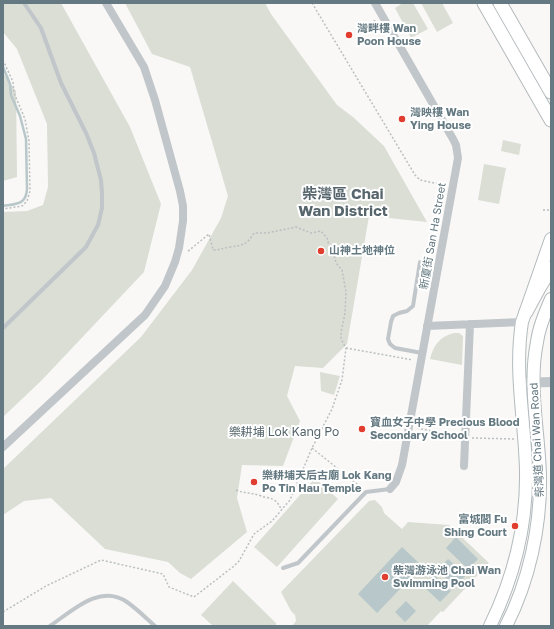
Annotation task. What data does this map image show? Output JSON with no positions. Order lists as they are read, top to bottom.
{
  "streets": {
    "main road": ["柴灣道 Chai Wan Road"],
    "street": ["新廈街 San Ha Street"]
  },
  "districts": ["柴灣區 Chai Wan District", "樂耕埔 Lok Kang Po"],
  "places": [
    "灣畔樓 Wan Poon House",
    "灣映樓 Wan Ying House",
    "山神土地神位",
    "寶血女子中學 Precious Blood Secondary School",
    "樂耕埔天后古廟 Lok Kang Po Tin Hau Temple",
    "富城閣 Fu Shing Court",
    "柴灣游泳池 Chai Wan Swimming Pool"
  ]
}
